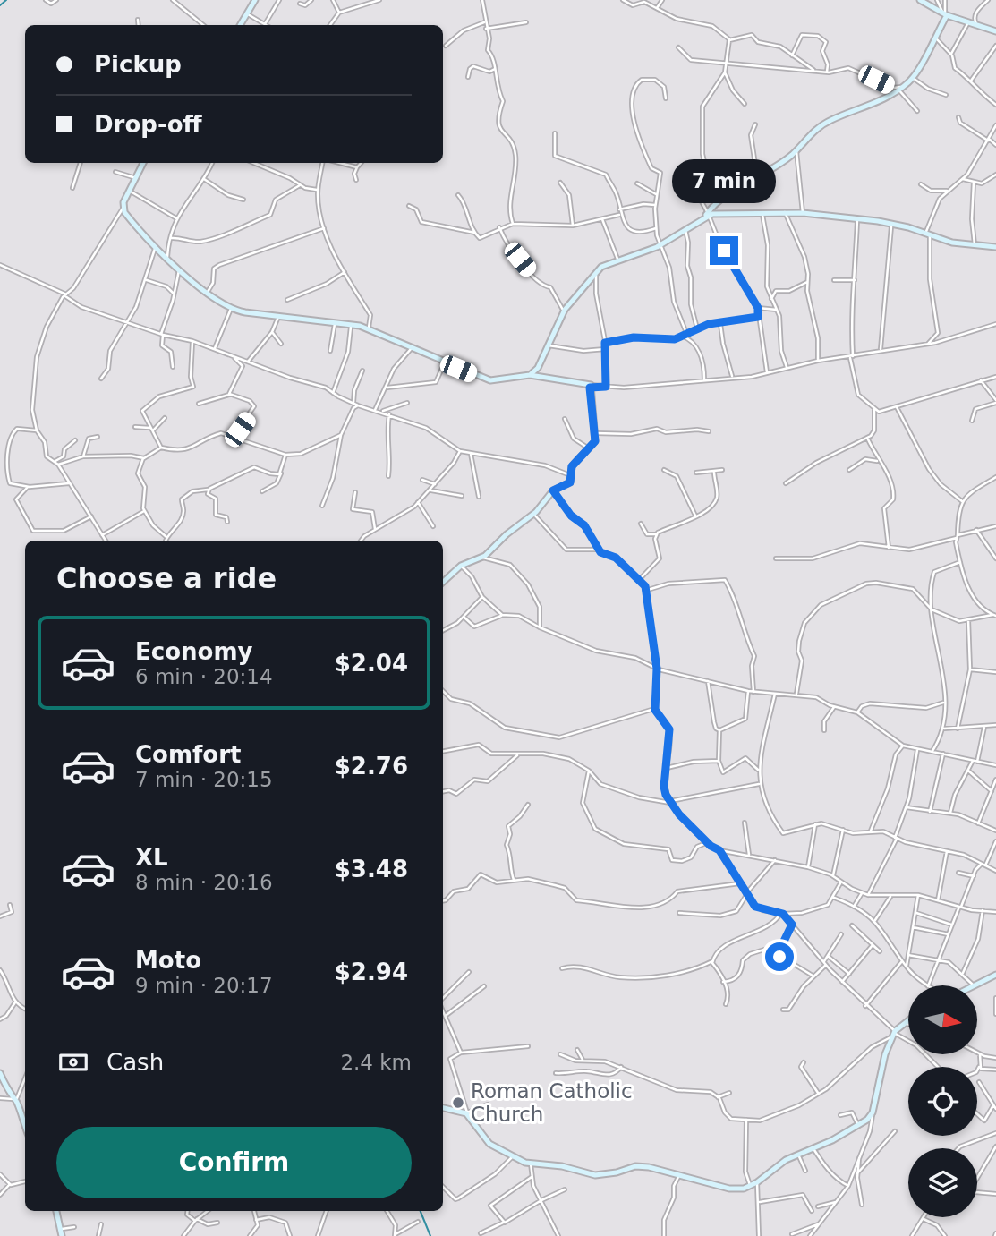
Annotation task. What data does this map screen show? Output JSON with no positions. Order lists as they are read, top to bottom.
{
  "places": ["Roman Catholic Church"],
  "north": "right",
  "page": {
    "banner": ["Pickup", "Drop-off"],
    "bubble": "7 min",
    "heading": "Choose a ride",
    "list": [
      {
        "name": "Economy",
        "note": "6 min · 20:14",
        "value": "$2.04"
      },
      {
        "name": "Comfort",
        "note": "7 min · 20:15",
        "value": "$2.76"
      },
      {
        "name": "XL",
        "note": "8 min · 20:16",
        "value": "$3.48"
      },
      {
        "name": "Moto",
        "note": "9 min · 20:17",
        "value": "$2.94"
      }
    ],
    "pay": ["Cash", "2.4 km"],
    "buttons": "Confirm"
  }
}
